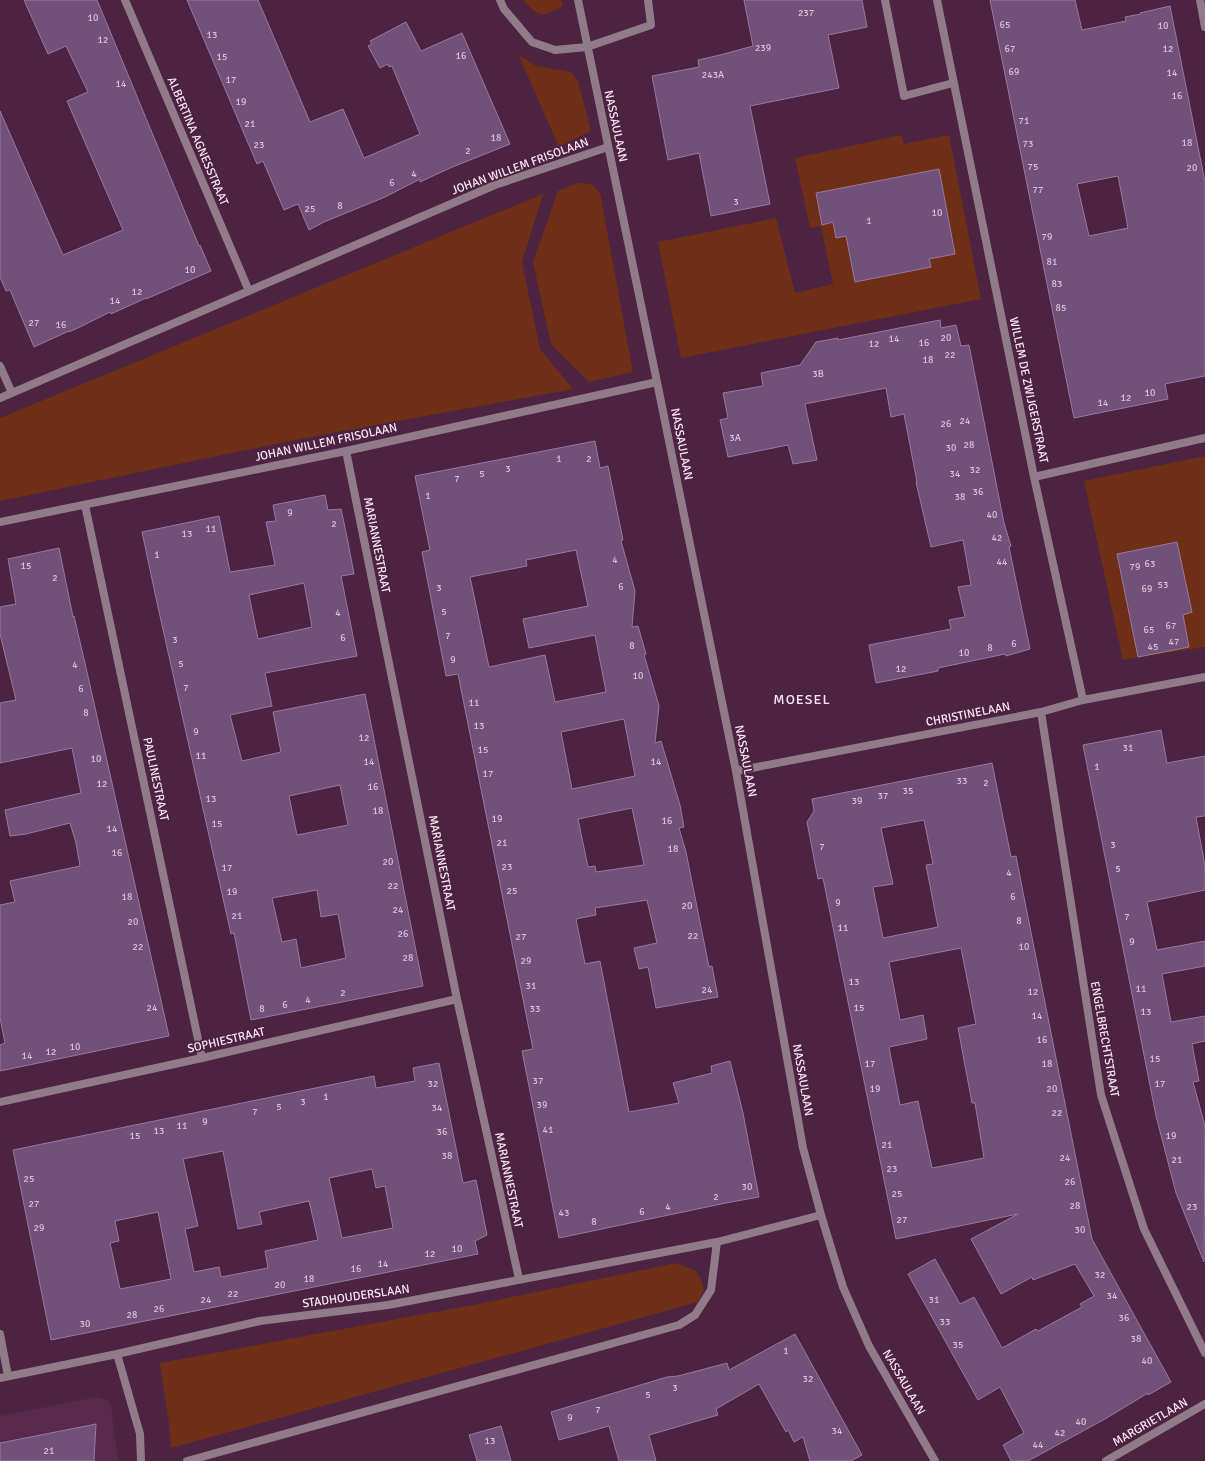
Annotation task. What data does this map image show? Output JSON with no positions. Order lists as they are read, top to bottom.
{
  "streets": {
    "street": [
      "NASSAULAAN",
      "ALBERTINA AGNESSTRAAT",
      "JOHAN WILLEM FRISOLAAN",
      "WILLEM DE ZWIJGERSTRAAT",
      "MARIANNESTRAAT",
      "CHRISTINELAAN",
      "PAULINESTRAAT",
      "ENGELBRECHTSTRAAT",
      "SOPHIESTRAAT",
      "STADHOUDERSLAAN",
      "MARGRIETLAAN"
    ]
  },
  "crossings": [
    ["NASSAULAAN", "JOHAN WILLEM FRISOLAAN"],
    ["NASSAULAAN", "CHRISTINELAAN"],
    ["NASSAULAAN", "STADHOUDERSLAAN"],
    ["ALBERTINA AGNESSTRAAT", "JOHAN WILLEM FRISOLAAN"],
    ["JOHAN WILLEM FRISOLAAN", "MARIANNESTRAAT"],
    ["JOHAN WILLEM FRISOLAAN", "PAULINESTRAAT"],
    ["WILLEM DE ZWIJGERSTRAAT", "CHRISTINELAAN"],
    ["MARIANNESTRAAT", "SOPHIESTRAAT"],
    ["MARIANNESTRAAT", "STADHOUDERSLAAN"],
    ["CHRISTINELAAN", "ENGELBRECHTSTRAAT"],
    ["PAULINESTRAAT", "SOPHIESTRAAT"]
  ],
  "districts": ["MOESEL"],
  "house_numbers": [
    "237",
    "10",
    "65",
    "10",
    "13",
    "12",
    "239",
    "67",
    "12",
    "16",
    "15",
    "69",
    "14",
    "243A",
    "17",
    "14",
    "16",
    "19",
    "71",
    "21",
    "18",
    "18",
    "73",
    "23",
    "2",
    "75",
    "20",
    "4",
    "6",
    "77",
    "3",
    "8",
    "25",
    "10",
    "1",
    "79",
    "81",
    "10",
    "83",
    "12",
    "14",
    "85",
    "27",
    "16",
    "20",
    "14",
    "16",
    "12",
    "22",
    "18",
    "3B",
    "10",
    "12",
    "14",
    "24",
    "26",
    "3A",
    "28",
    "30",
    "1",
    "2",
    "3",
    "32",
    "5",
    "34",
    "7",
    "36",
    "1",
    "38",
    "9",
    "40",
    "2",
    "11",
    "13",
    "42",
    "1",
    "4",
    "44",
    "63",
    "15",
    "79",
    "2",
    "53",
    "6",
    "3",
    "69",
    "5",
    "4",
    "67",
    "65",
    "7",
    "6",
    "3",
    "47",
    "6",
    "8",
    "45",
    "8",
    "10",
    "9",
    "5",
    "4",
    "12",
    "10",
    "7",
    "6",
    "11",
    "8",
    "13",
    "9",
    "12",
    "31",
    "15",
    "11",
    "10",
    "14",
    "14",
    "1",
    "17",
    "33",
    "2",
    "12",
    "16",
    "35",
    "37",
    "13",
    "39",
    "18",
    "19",
    "16",
    "15",
    "14",
    "21",
    "3",
    "7",
    "18",
    "16",
    "20",
    "23",
    "17",
    "5",
    "4",
    "22",
    "25",
    "19",
    "18",
    "6",
    "9",
    "20",
    "24",
    "21",
    "7",
    "8",
    "20",
    "11",
    "26",
    "22",
    "27",
    "9",
    "22",
    "10",
    "28",
    "29",
    "13",
    "31",
    "11",
    "24",
    "12",
    "2",
    "4",
    "6",
    "24",
    "15",
    "8",
    "33",
    "13",
    "14",
    "16",
    "10",
    "12",
    "14",
    "15",
    "17",
    "18",
    "37",
    "32",
    "17",
    "19",
    "20",
    "1",
    "3",
    "39",
    "5",
    "34",
    "7",
    "22",
    "9",
    "11",
    "41",
    "13",
    "36",
    "15",
    "19",
    "21",
    "38",
    "24",
    "21",
    "23",
    "25",
    "26",
    "30",
    "25",
    "2",
    "27",
    "28",
    "4",
    "23",
    "6",
    "43",
    "27",
    "8",
    "29",
    "30",
    "10",
    "12",
    "14",
    "16",
    "32",
    "18",
    "20",
    "22",
    "34",
    "24",
    "31",
    "26",
    "28",
    "36",
    "33",
    "30",
    "38",
    "35",
    "1",
    "40",
    "32",
    "3",
    "5",
    "7",
    "9",
    "40",
    "34",
    "42",
    "13",
    "44",
    "21"
  ]
}
